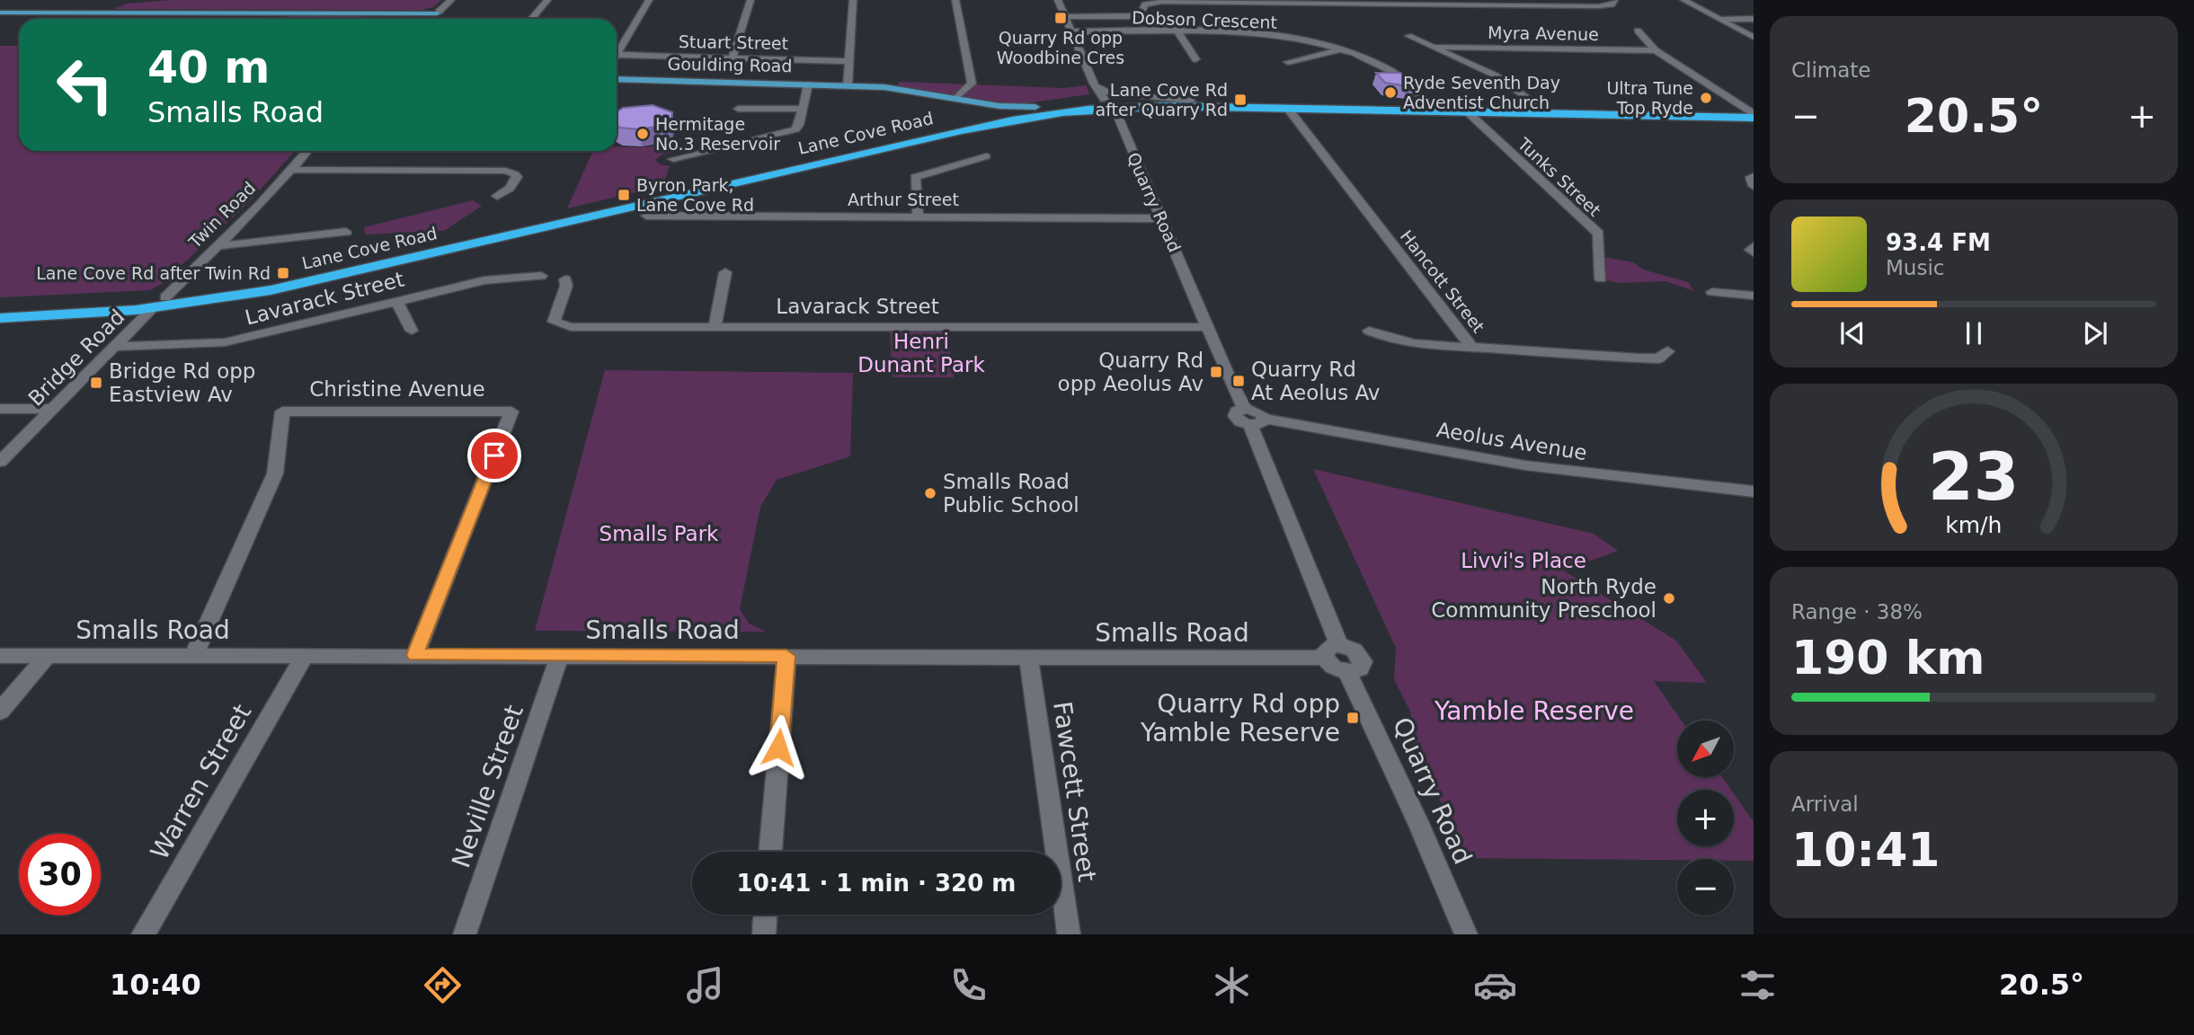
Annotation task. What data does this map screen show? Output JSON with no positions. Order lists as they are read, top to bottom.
{
  "streets": {
    "highway": ["Goulding Road", "Lane Cove Road", "Twin Road"],
    "street": [
      "Dobson Crescent",
      "Myra Avenue",
      "Stuart Street",
      "Tunks Street",
      "Arthur Street",
      "Quarry Road",
      "Hancott Street",
      "Lavarack Street",
      "Bridge Road",
      "Christine Avenue",
      "Aeolus Avenue",
      "Smalls Road",
      "Warren Street",
      "Neville Street",
      "Fawcett Street"
    ]
  },
  "crossings": [
    ["Dobson Crescent", "Lane Cove Road"],
    ["Dobson Crescent", "Quarry Road"],
    ["Myra Avenue", "Lane Cove Road"],
    ["Goulding Road", "Lane Cove Road"],
    ["Lane Cove Road", "Tunks Street"],
    ["Lane Cove Road", "Quarry Road"],
    ["Lane Cove Road", "Twin Road"],
    ["Lane Cove Road", "Hancott Street"],
    ["Lane Cove Road", "Bridge Road"],
    ["Arthur Street", "Quarry Road"],
    ["Quarry Road", "Lavarack Street"],
    ["Quarry Road", "Aeolus Avenue"],
    ["Quarry Road", "Smalls Road"],
    ["Twin Road", "Bridge Road"],
    ["Lavarack Street", "Bridge Road"],
    ["Christine Avenue", "Smalls Road"],
    ["Smalls Road", "Warren Street"],
    ["Smalls Road", "Neville Street"],
    ["Smalls Road", "Fawcett Street"]
  ],
  "parks": [
    "Henri Dunant Park",
    "Smalls Park",
    "Livvi's Place",
    "Yamble Reserve"
  ],
  "places": {
    "transit": [
      "Quarry Rd opp Woodbine Cres",
      "Lane Cove Rd after Quarry Rd",
      "Byron Park, Lane Cove Rd",
      "Lane Cove Rd after Twin Rd",
      "Quarry Rd opp Aeolus Av",
      "Quarry Rd At Aeolus Av",
      "Bridge Rd opp Eastview Av",
      "Quarry Rd opp Yamble Reserve"
    ],
    "other": [
      "Ryde Seventh Day Adventist Church",
      "Ultra Tune Top Ryde",
      "Hermitage No.3 Reservoir",
      "Smalls Road Public School",
      "North Ryde Community Preschool"
    ]
  },
  "north": "bottom left",
  "page": {
    "tile": [
      "Climate",
      ["Range · 38%", "190 km"],
      ["Arrival", "10:41"]
    ],
    "turn": ["40 m", "Smalls Road"],
    "heat": ["−", "20.5°", "+"],
    "song": ["93.4 FM", "Music"],
    "map_buttons": ["+", "−"],
    "limit": "30",
    "trip": "10:41 · 1 min · 320 m",
    "tabs": ["10:40", "20.5°"],
    "gauge": ["23", "km/h"]
  }
}
